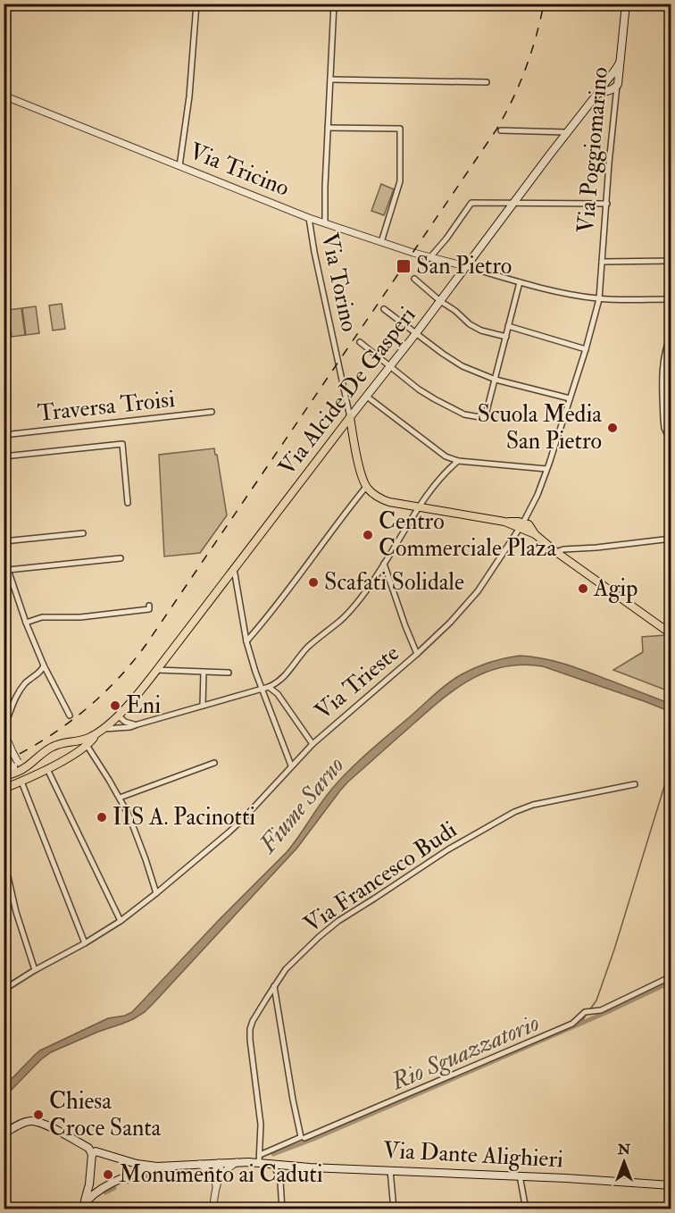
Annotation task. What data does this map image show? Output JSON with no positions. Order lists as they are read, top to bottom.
{
  "streets": {
    "main road": ["Via Poggiomarino", "Via Alcide De Gasperi", "Via Dante Alighieri"],
    "street": [
      "Via Tricino",
      "Via Torino",
      "Traversa Troisi",
      "Via Trieste",
      "Via Francesco Budi"
    ]
  },
  "crossings": [
    ["Via Poggiomarino", "Via Alcide De Gasperi"],
    ["Via Poggiomarino", "Via Trieste"],
    ["Via Tricino", "Via Torino"],
    ["Via Tricino", "Via Alcide De Gasperi"],
    ["Via Torino", "Via Alcide De Gasperi"],
    ["Via Francesco Budi", "Via Dante Alighieri"]
  ],
  "water": ["Fiume Sarno", "Rio Sguazzatorio"],
  "places": {
    "transit": ["San Pietro"],
    "other": [
      "Scuola Media San Pietro",
      "Centro Commerciale Plaza",
      "Scafati Solidale",
      "Agip",
      "Eni",
      "IIS A. Pacinotti",
      "Chiesa Croce Santa",
      "Monumento ai Caduti"
    ]
  },
  "north": "top"
}
